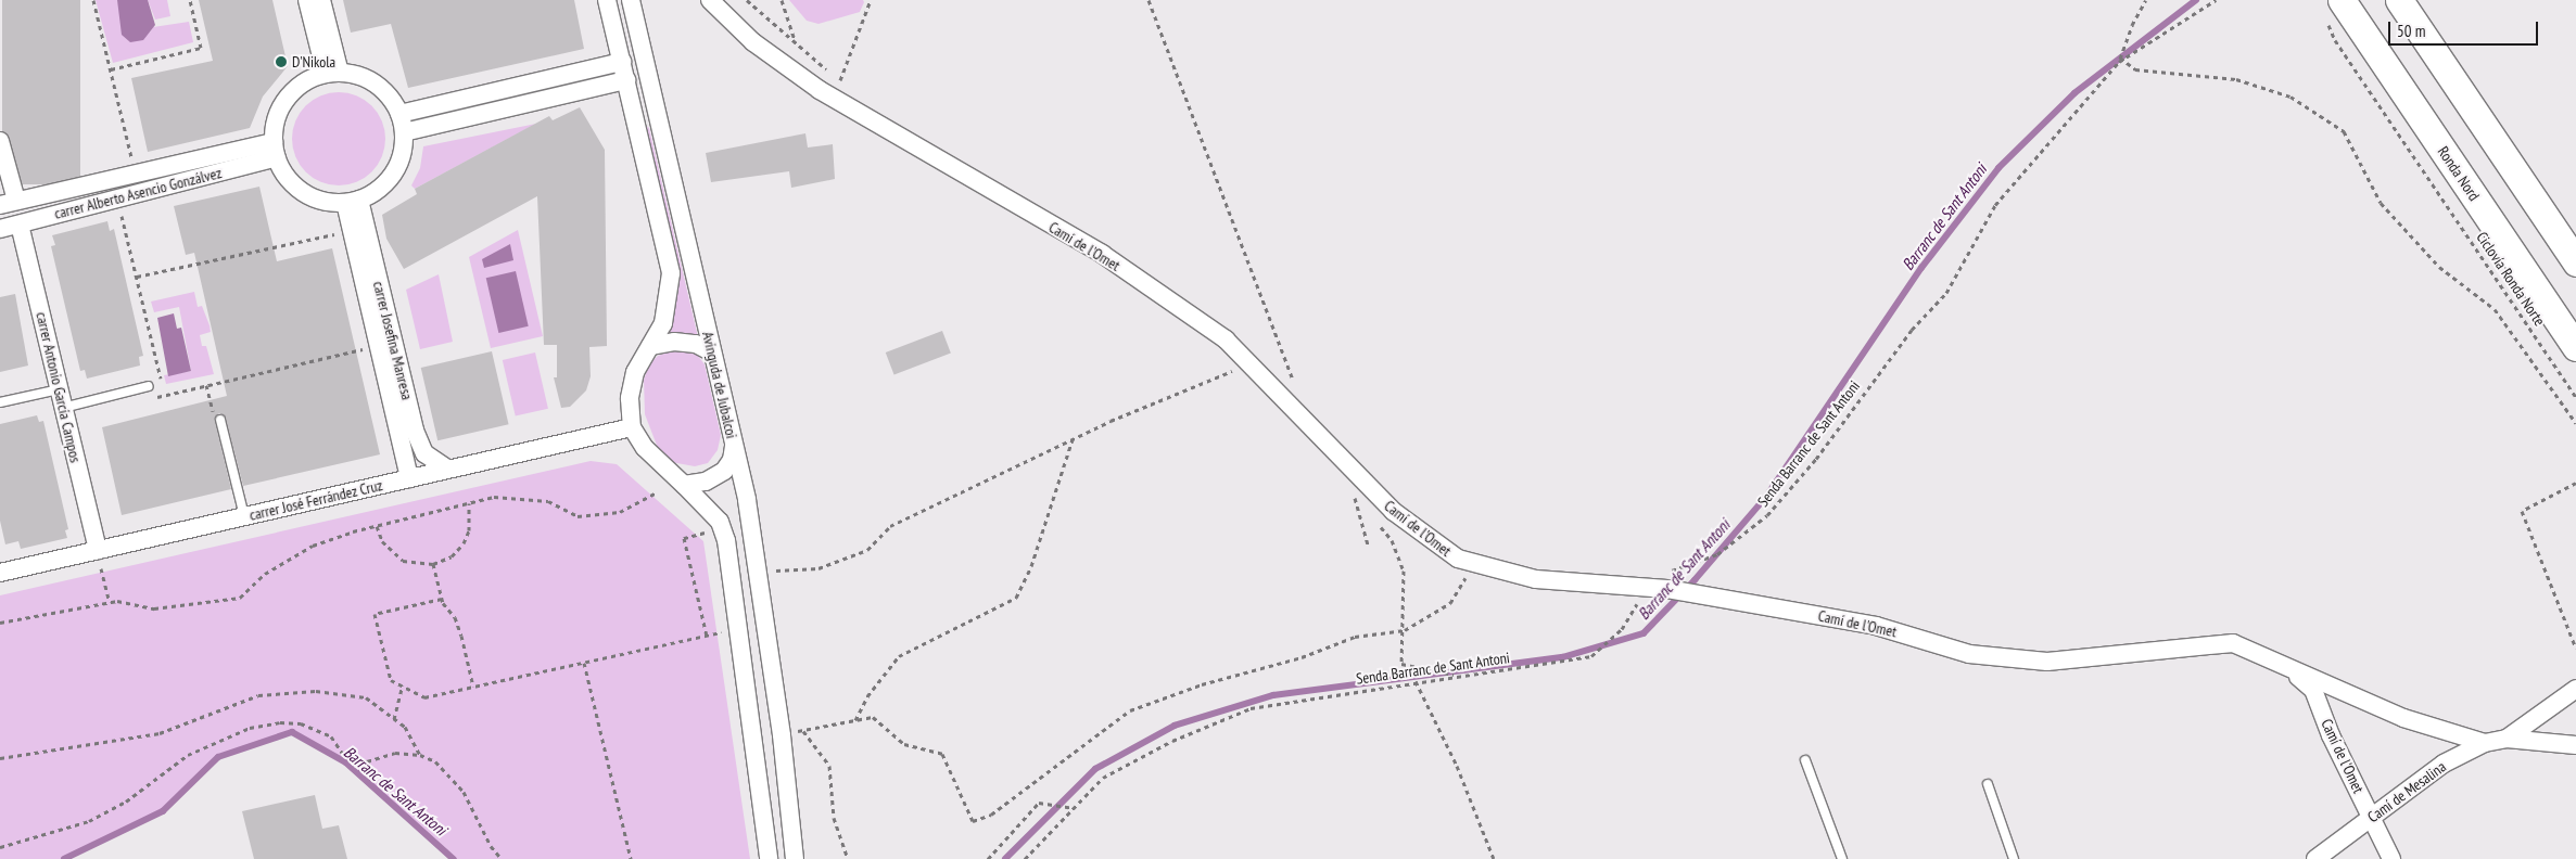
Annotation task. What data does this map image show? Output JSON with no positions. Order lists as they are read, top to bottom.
{
  "streets": {
    "main road": ["Ronda Nord"],
    "street": [
      "carrer Alberto Asencio Gonzálvez",
      "Camí de l'Omet",
      "carrer Josefina Manresa",
      "Avinguda de Jubalcoi",
      "carrer Antonio García Campos",
      "carrer José Ferrández Cruz",
      "Camí de Mesalina"
    ],
    "path": ["Ciclovía Ronda Norte", "Senda Barranc de Sant Antoni"]
  },
  "crossings": [
    ["Ronda Nord", "Ciclovía Ronda Norte"],
    ["carrer Alberto Asencio Gonzálvez", "carrer Josefina Manresa"],
    ["carrer Alberto Asencio Gonzálvez", "carrer Antonio García Campos"],
    ["Camí de l'Omet", "Senda Barranc de Sant Antoni"],
    ["Camí de l'Omet", "Camí de Mesalina"],
    ["carrer Josefina Manresa", "carrer José Ferrández Cruz"],
    ["Avinguda de Jubalcoi", "carrer José Ferrández Cruz"],
    ["carrer Antonio García Campos", "carrer José Ferrández Cruz"]
  ],
  "water": ["Barranc de Sant Antoni"],
  "places": ["D'Nikola"],
  "scale_bar": "50 m"
}
